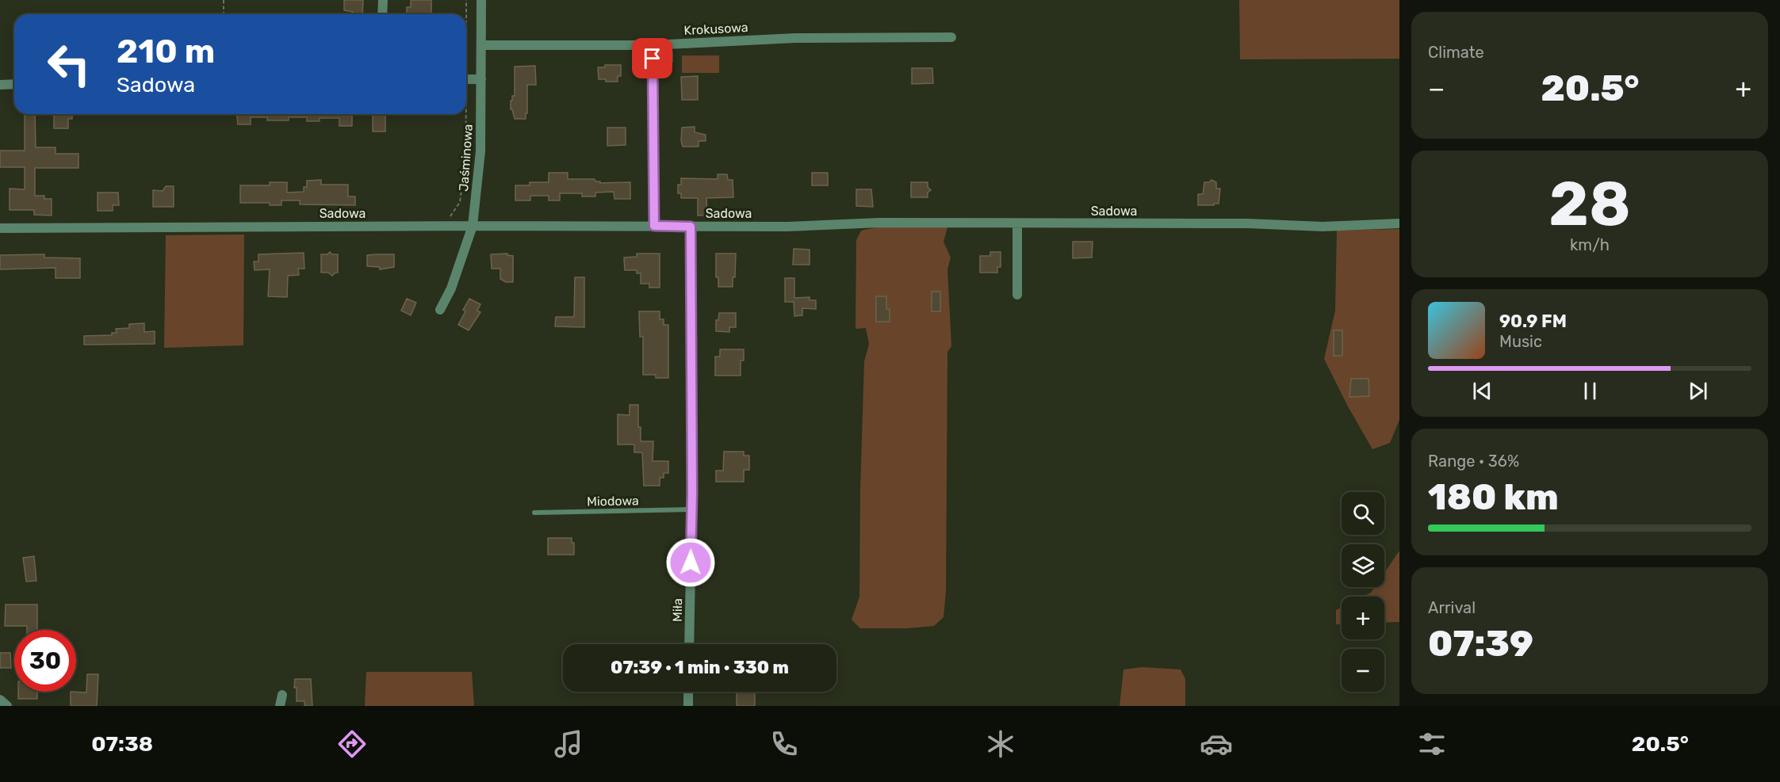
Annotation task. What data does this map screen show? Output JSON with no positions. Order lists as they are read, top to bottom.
{
  "streets": {
    "street": [
      "Krokusowa",
      "Jaśminowa",
      "Sadowa",
      "Miła"
    ],
    "lane": ["Miodowa"]
  },
  "crossings": [
    ["Krokusowa", "Jaśminowa"],
    ["Jaśminowa", "Sadowa"],
    ["Sadowa", "Miła"],
    ["Miodowa", "Miła"]
  ],
  "page": {
    "tile": [
      "Climate",
      ["28", "km/h"],
      ["Range · 36%", "180 km"],
      ["Arrival", "07:39"]
    ],
    "turn": ["210 m", "Sadowa"],
    "heat": ["−", "20.5°", "+"],
    "song": ["90.9 FM", "Music"],
    "map_buttons": ["+", "−"],
    "limit": "30",
    "trip": "07:39 · 1 min · 330 m",
    "tabs": ["07:38", "20.5°"]
  }
}
